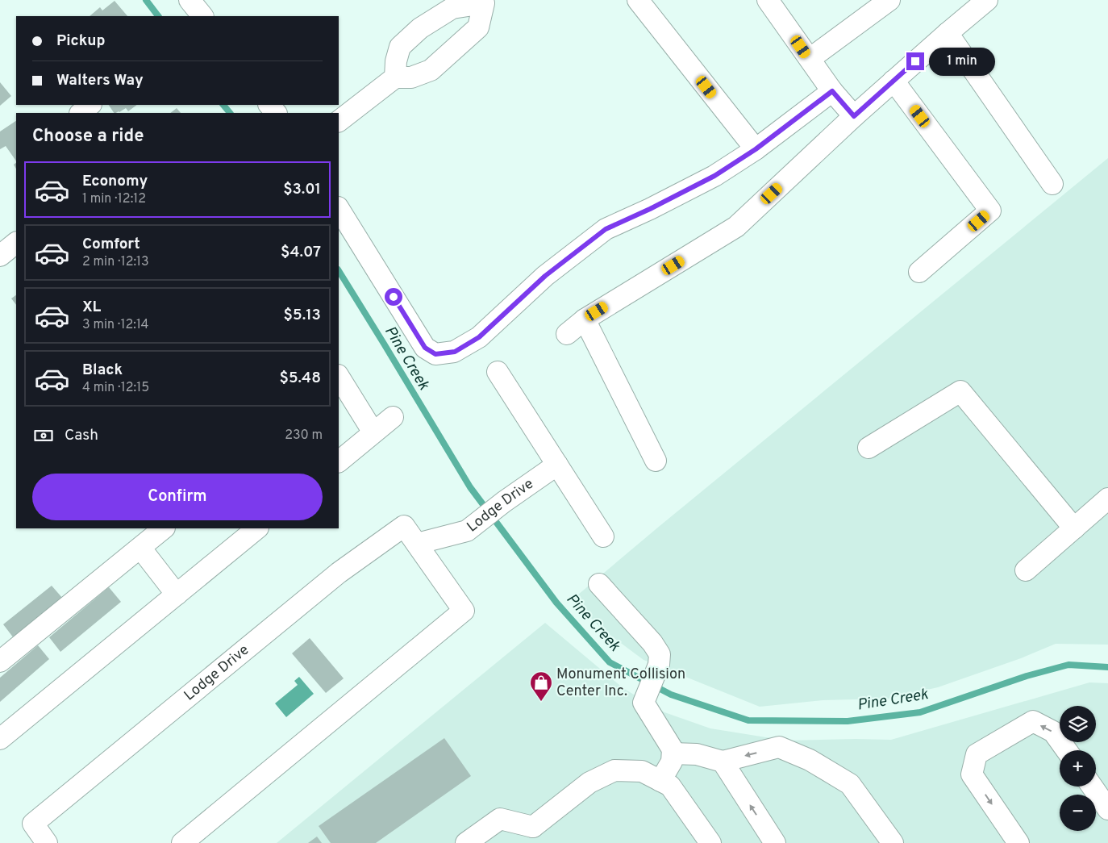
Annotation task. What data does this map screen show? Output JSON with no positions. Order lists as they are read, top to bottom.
{
  "streets": {
    "street": ["Lodge Drive"]
  },
  "water": ["Pine Creek"],
  "places": {
    "shop": ["Monument Collision Center Inc."]
  },
  "page": {
    "banner": ["Pickup", "Walters Way"],
    "bubble": "1 min",
    "heading": "Choose a ride",
    "list": [
      {
        "name": "Economy",
        "note": "1 min · 12:12",
        "value": "$3.01"
      },
      {
        "name": "Comfort",
        "note": "2 min · 12:13",
        "value": "$4.07"
      },
      {
        "name": "XL",
        "note": "3 min · 12:14",
        "value": "$5.13"
      },
      {
        "name": "Black",
        "note": "4 min · 12:15",
        "value": "$5.48"
      }
    ],
    "pay": ["Cash", "230 m"],
    "buttons": "Confirm",
    "map_buttons": ["+", "−"]
  }
}
